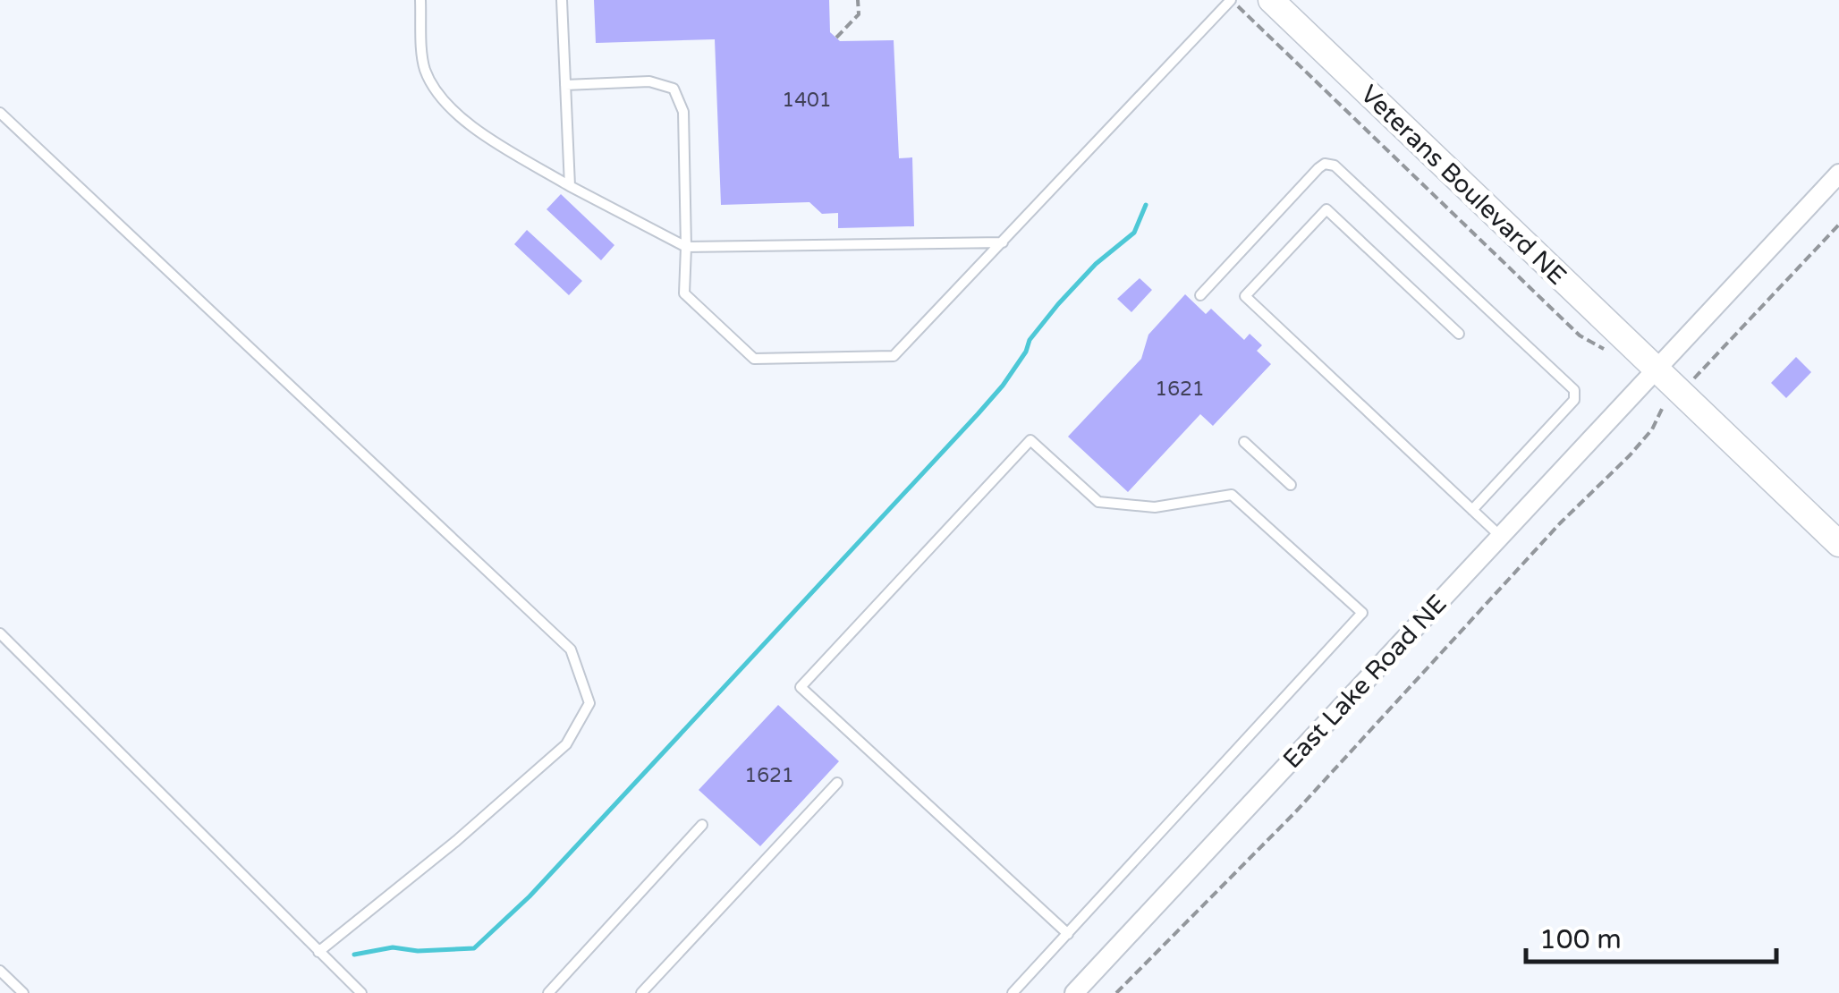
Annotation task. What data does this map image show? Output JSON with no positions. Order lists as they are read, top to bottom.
{
  "streets": {
    "main road": ["Veterans Boulevard NE"],
    "street": ["East Lake Road NE"]
  },
  "crossings": [
    ["Veterans Boulevard NE", "East Lake Road NE"]
  ],
  "house_numbers": ["1401", "1621", "1621"],
  "scale_bar": "100 m"
}
